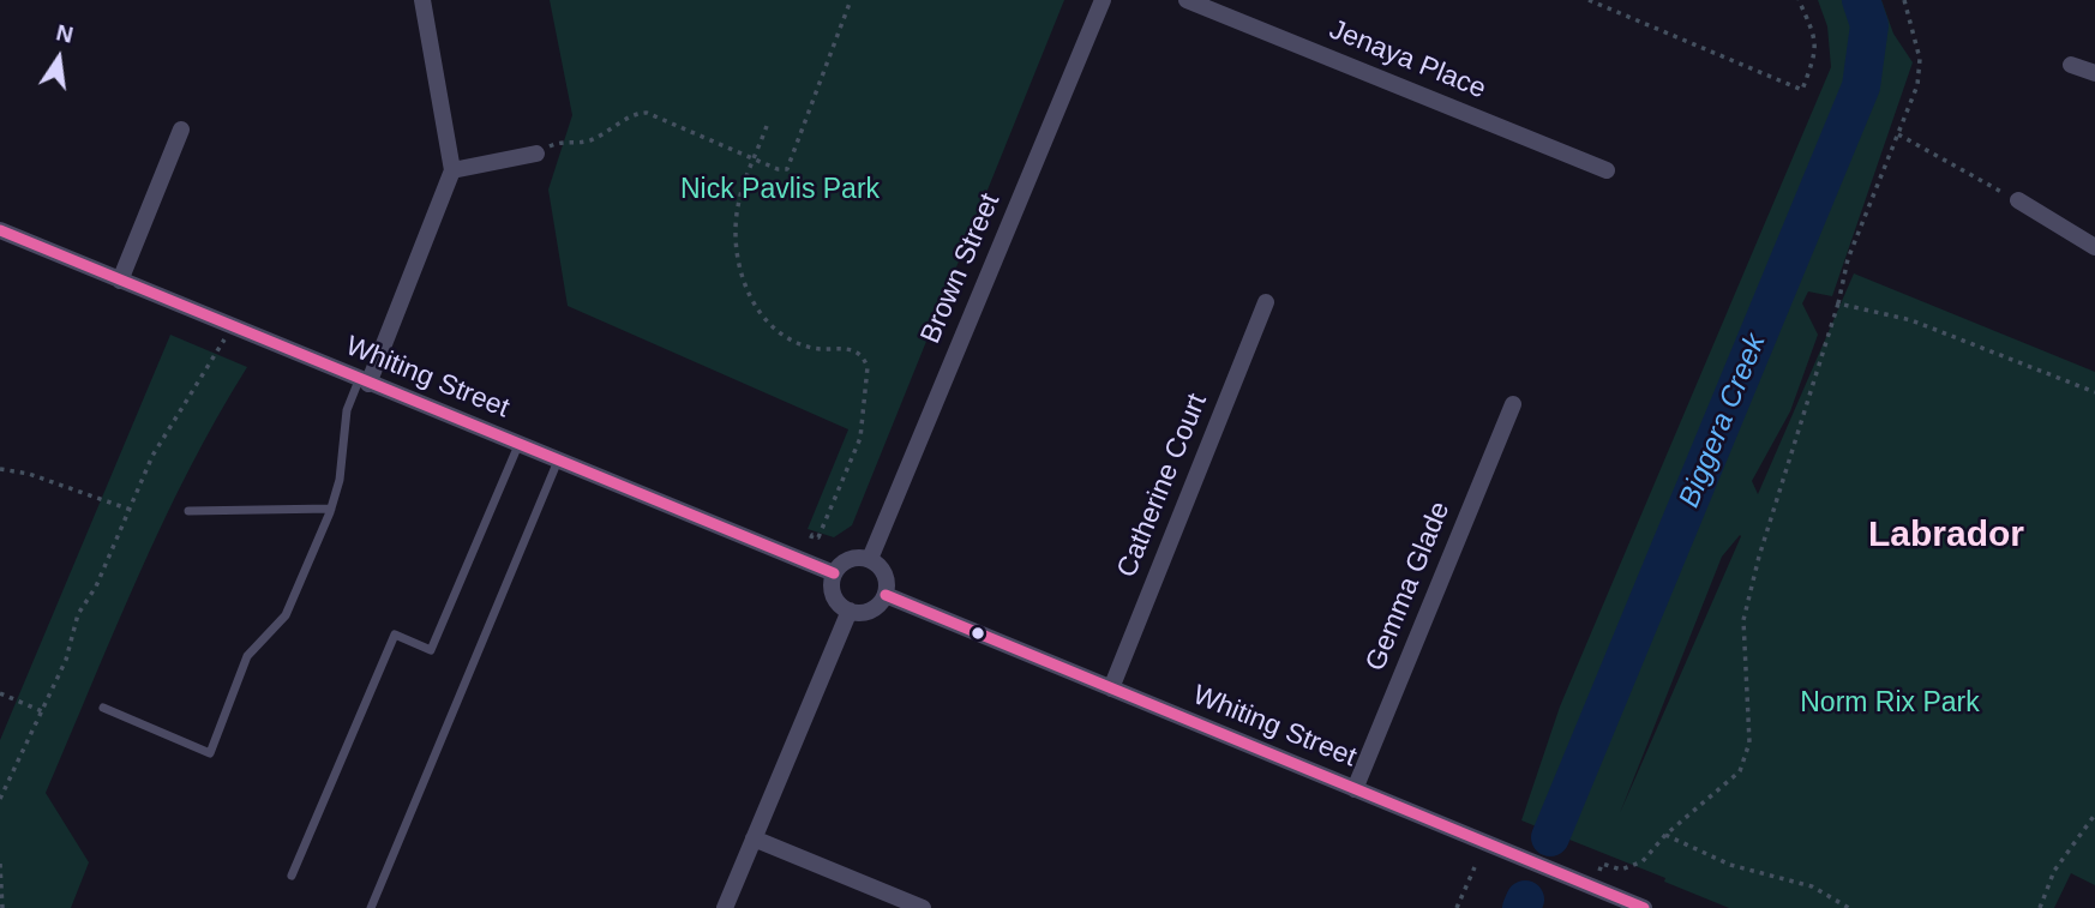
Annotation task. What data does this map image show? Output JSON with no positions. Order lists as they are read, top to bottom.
{
  "streets": {
    "street": [
      "Jenaya Place",
      "Brown Street",
      "Whiting Street",
      "Catherine Court",
      "Gemma Glade"
    ]
  },
  "crossings": [
    ["Brown Street", "Whiting Street"],
    ["Whiting Street", "Catherine Court"],
    ["Whiting Street", "Gemma Glade"]
  ],
  "districts": ["Labrador"],
  "water": ["Biggera Creek"],
  "parks": ["Nick Pavlis Park", "Norm Rix Park"],
  "north": "top"
}
